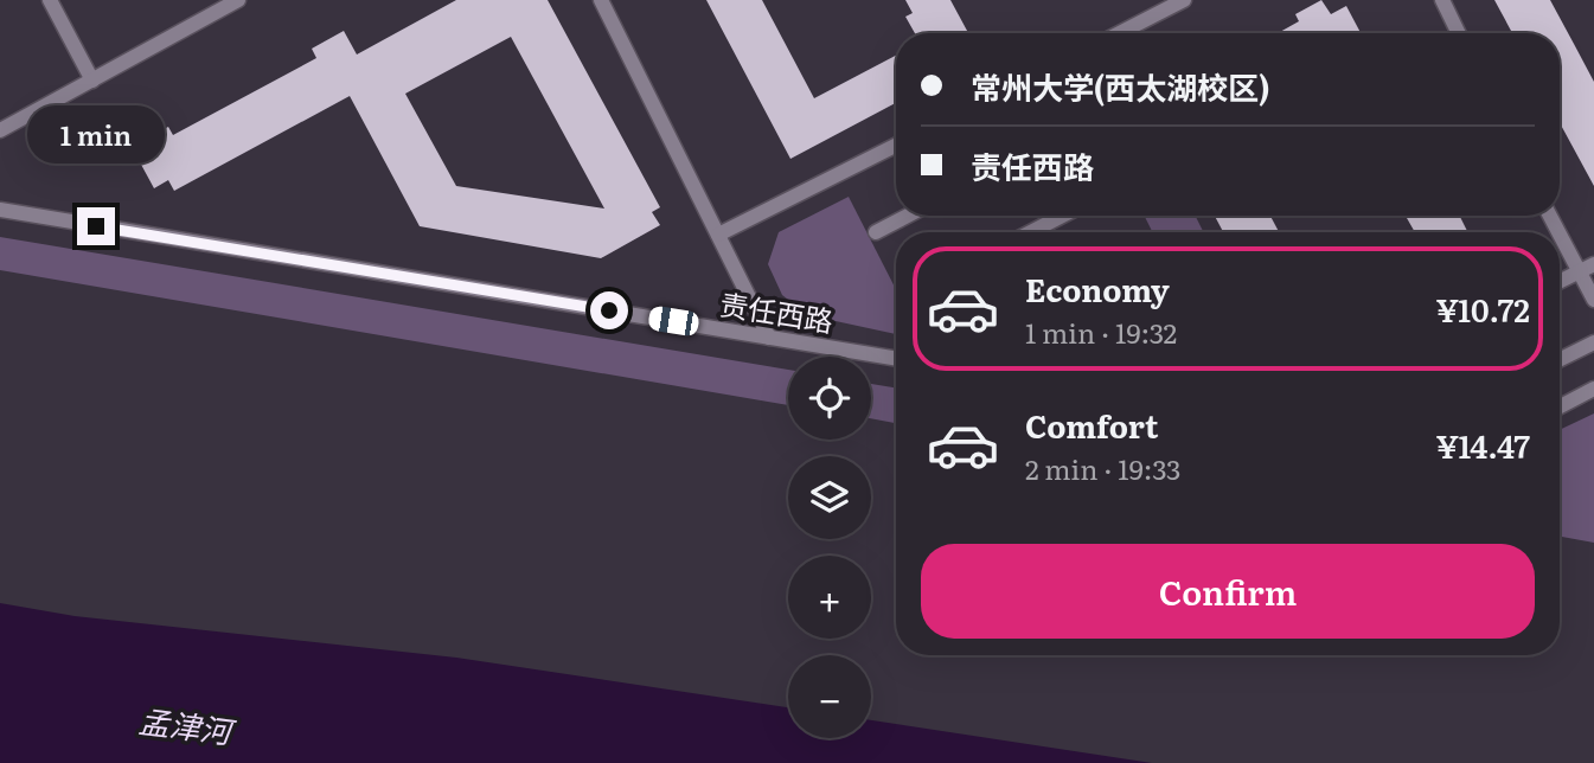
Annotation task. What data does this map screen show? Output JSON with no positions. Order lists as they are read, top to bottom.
{
  "streets": {
    "lane": ["责任西路"]
  },
  "water": ["孟津河"],
  "page": {
    "banner": ["常州大学(西太湖校区)", "责任西路"],
    "bubble": "1 min",
    "list": [
      {
        "name": "Economy",
        "note": "1 min · 19:32",
        "value": "¥10.72"
      },
      {
        "name": "Comfort",
        "note": "2 min · 19:33",
        "value": "¥14.47"
      }
    ],
    "map_buttons": ["+", "−"],
    "buttons": "Confirm"
  }
}
